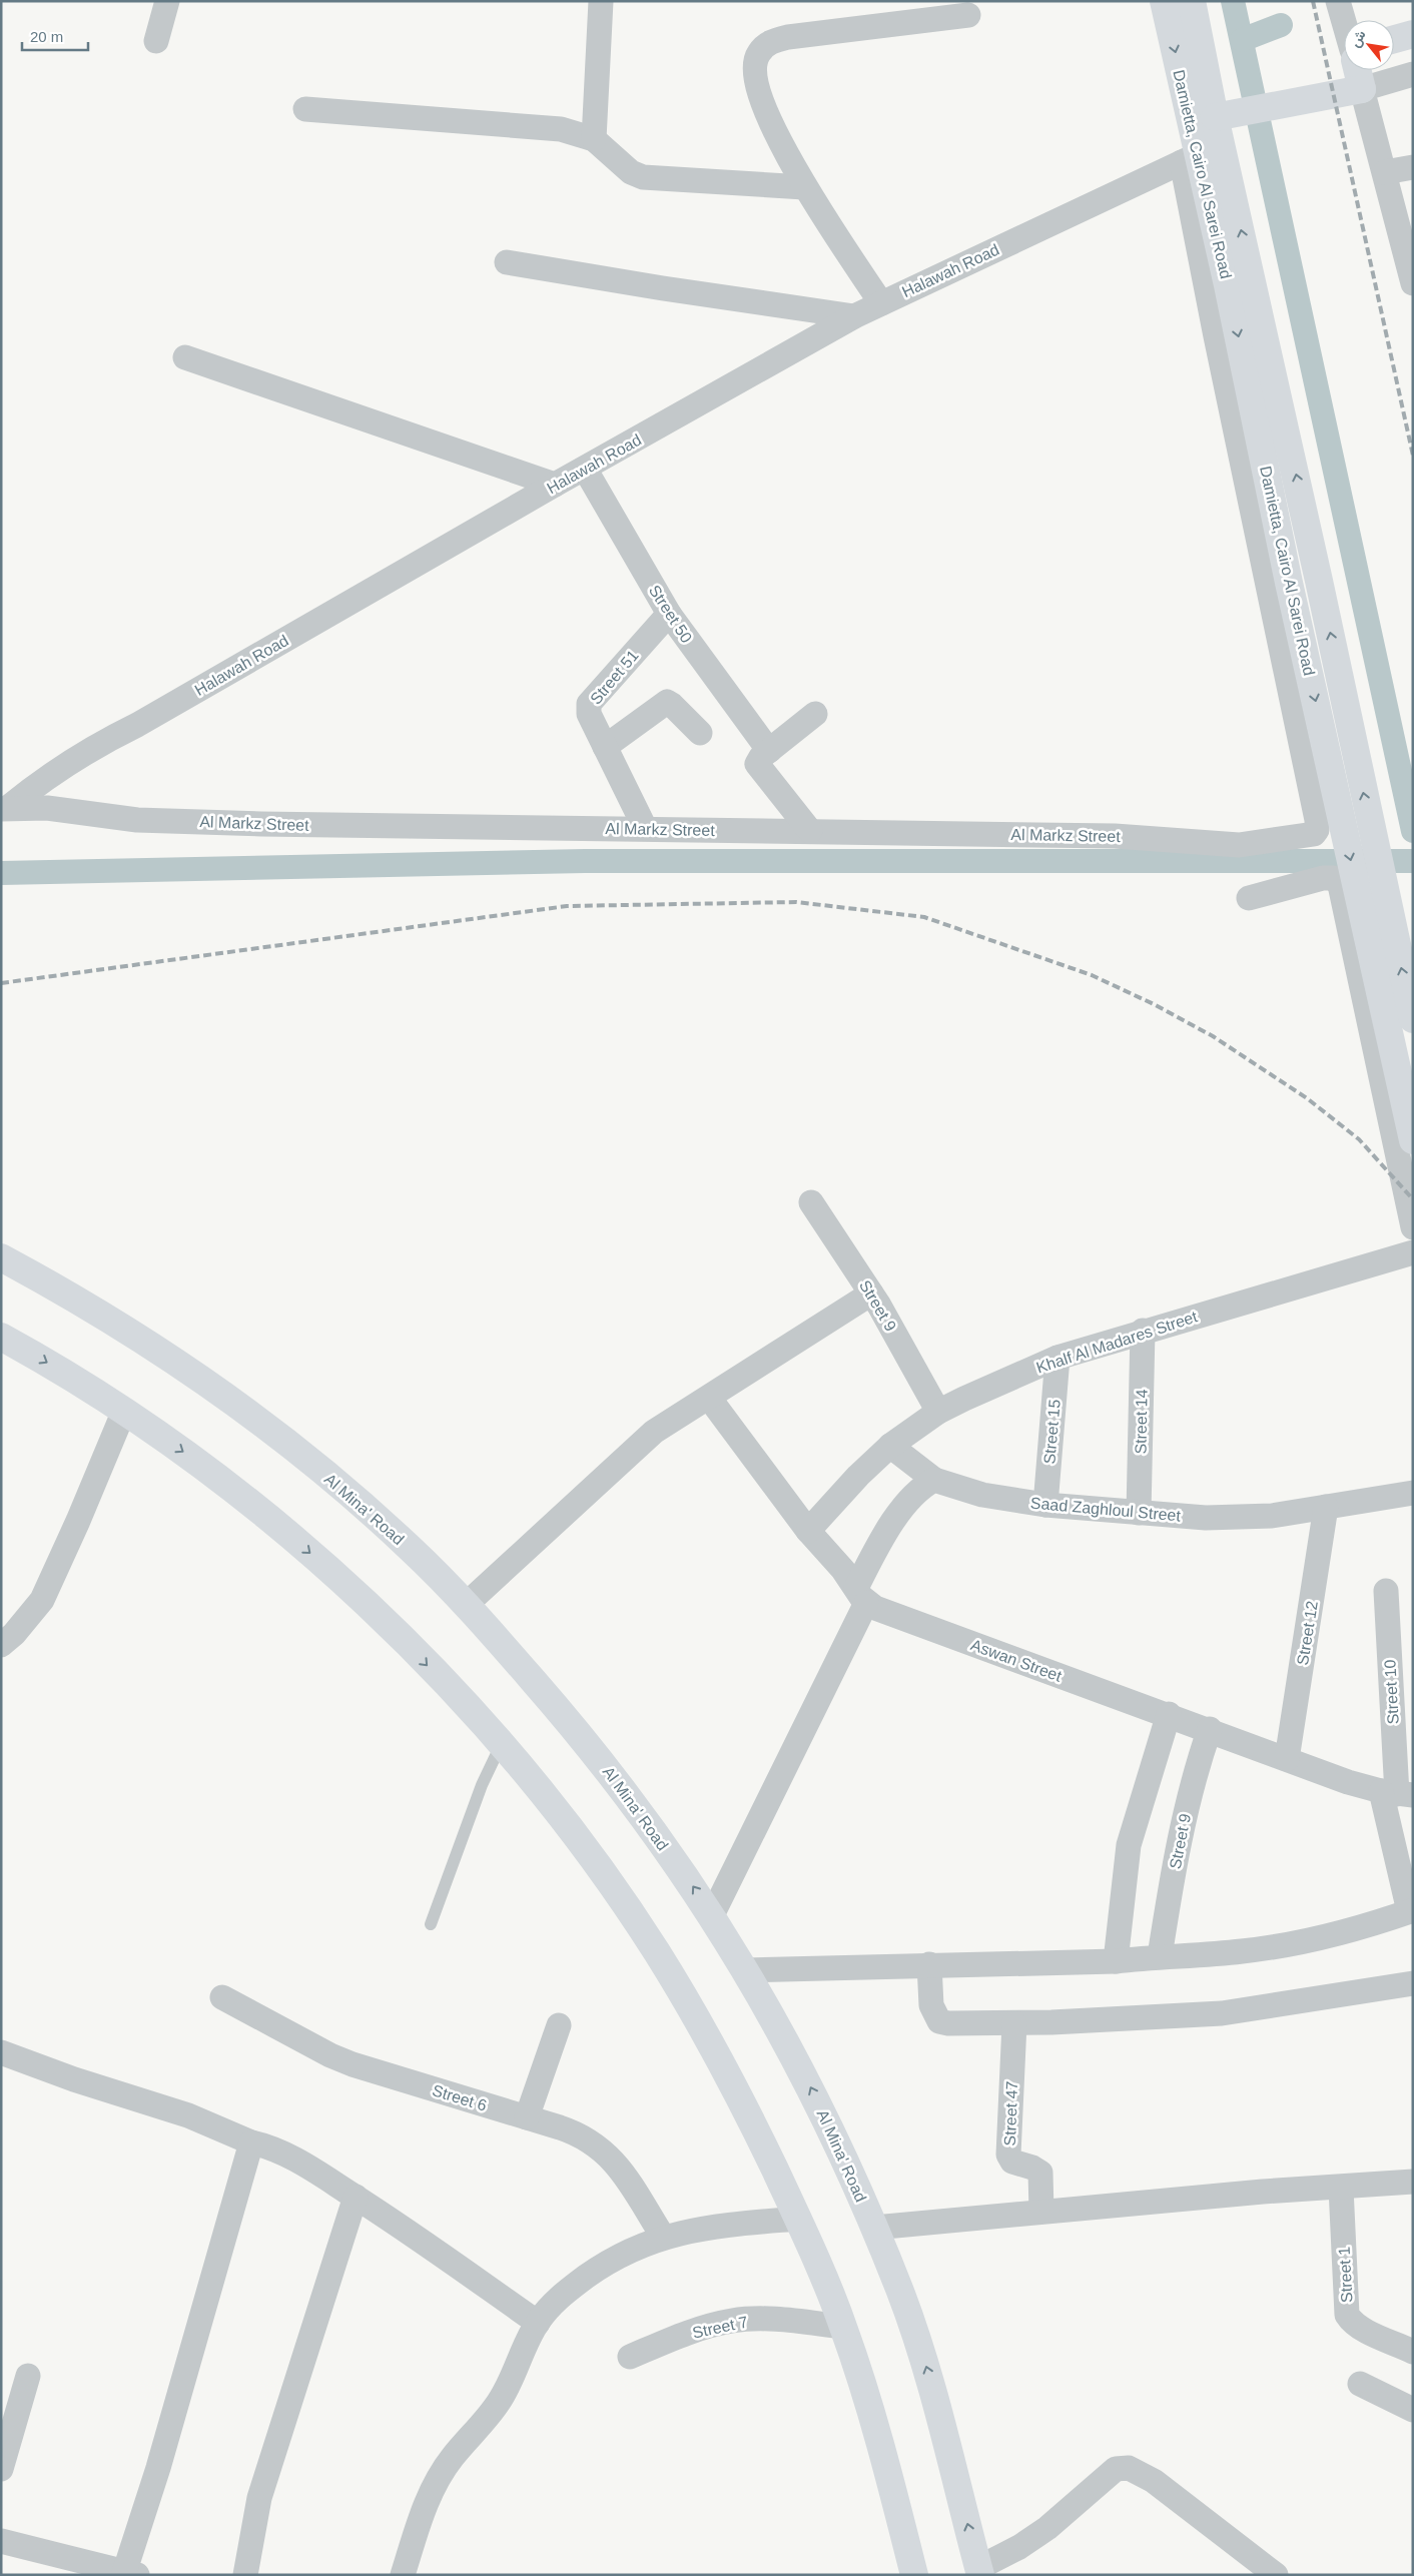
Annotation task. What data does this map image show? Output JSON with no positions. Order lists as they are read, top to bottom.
{
  "streets": {
    "main road": ["Damietta, Cairo Al Sarei Road", "Al Mina' Road"],
    "street": [
      "Halawah Road",
      "Street 50",
      "Street 51",
      "Al Markz Street",
      "Street 9",
      "Khalf Al Madares Street",
      "Street 14",
      "Street 15",
      "Saad Zaghloul Street",
      "Street 12",
      "Aswan Street",
      "Street 10",
      "Street 6",
      "Street 47",
      "Street 1",
      "Street 7"
    ]
  },
  "crossings": [
    ["Damietta, Cairo Al Sarei Road", "Halawah Road"],
    ["Damietta, Cairo Al Sarei Road", "Al Markz Street"],
    ["Halawah Road", "Street 50"],
    ["Halawah Road", "Al Markz Street"],
    ["Street 50", "Street 51"],
    ["Street 51", "Al Markz Street"],
    ["Street 9", "Khalf Al Madares Street"],
    ["Street 9", "Aswan Street"],
    ["Khalf Al Madares Street", "Street 14"],
    ["Khalf Al Madares Street", "Street 15"],
    ["Khalf Al Madares Street", "Aswan Street"],
    ["Street 14", "Saad Zaghloul Street"],
    ["Street 15", "Saad Zaghloul Street"],
    ["Saad Zaghloul Street", "Street 12"],
    ["Street 12", "Aswan Street"],
    ["Aswan Street", "Street 10"]
  ],
  "scale_bar": "20 m",
  "north": "top left"
}
